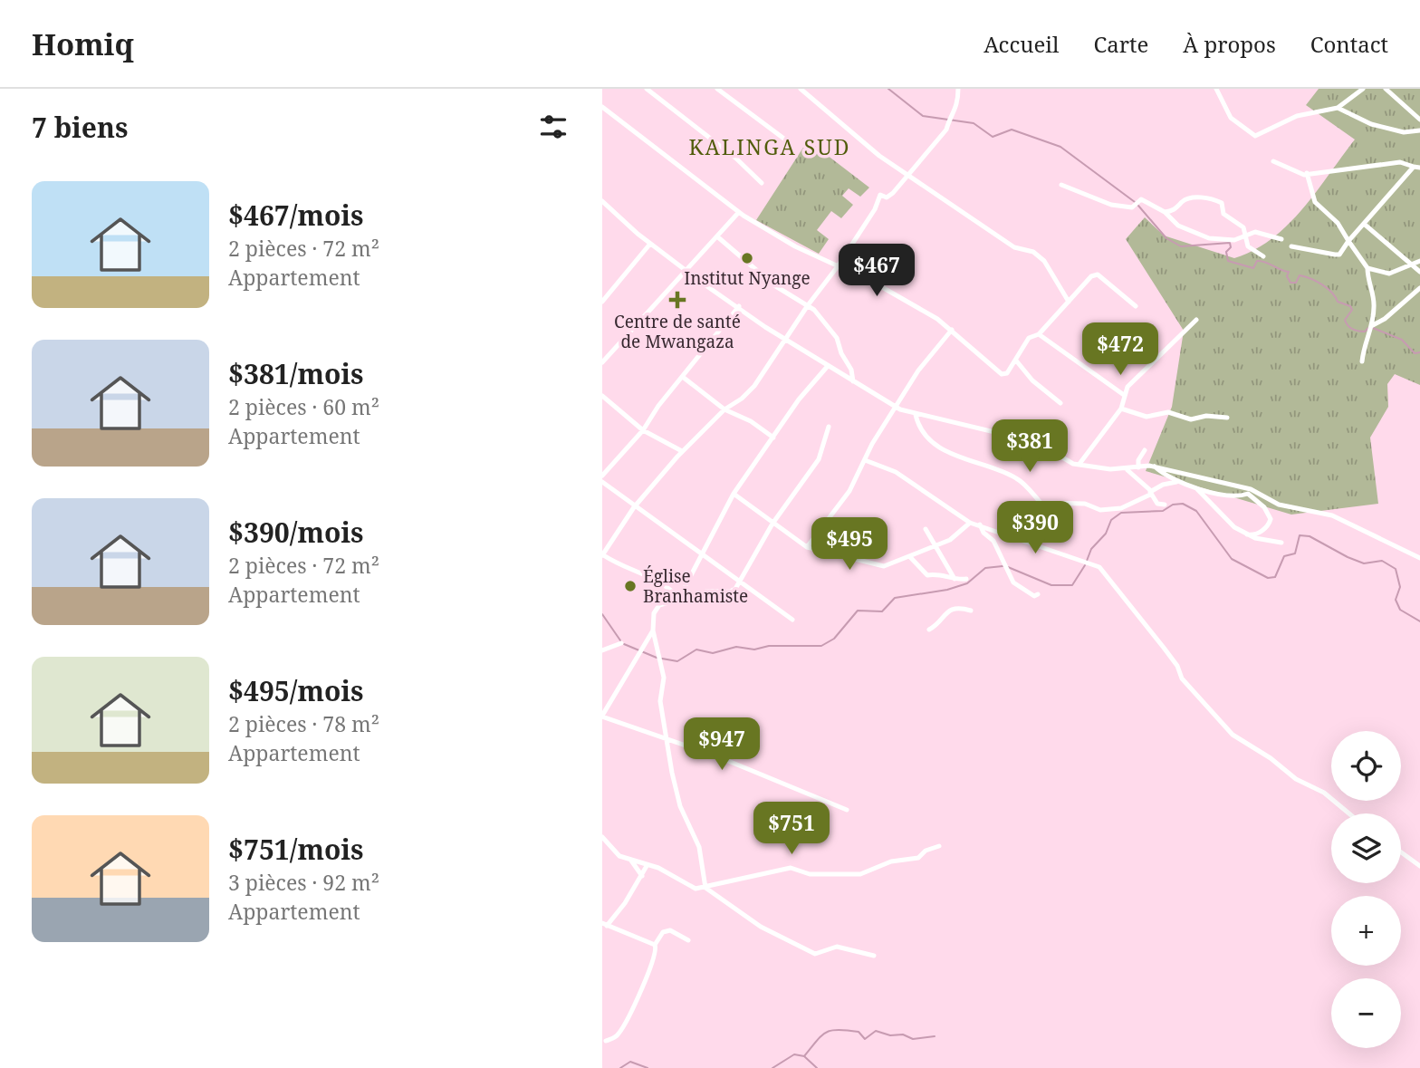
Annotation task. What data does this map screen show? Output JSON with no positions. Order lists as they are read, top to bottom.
{
  "districts": ["KALINGA SUD"],
  "places": {
    "other": ["Institut Nyange", "Église Branhamiste"],
    "health": ["Centre de santé de Mwangaza"]
  },
  "page": {
    "header": "Homiq",
    "nav": [
      "Accueil",
      "Carte",
      "À propos",
      "Contact"
    ],
    "heading": "7 biens",
    "list": [
      {
        "name": "$467/mois",
        "note": "2 pièces · 72 m² · Appartement"
      },
      {
        "name": "$381/mois",
        "note": "2 pièces · 60 m² · Appartement"
      },
      {
        "name": "$390/mois",
        "note": "2 pièces · 72 m² · Appartement"
      },
      {
        "name": "$495/mois",
        "note": "2 pièces · 78 m² · Appartement"
      },
      {
        "name": "$751/mois",
        "note": "3 pièces · 92 m² · Appartement"
      }
    ],
    "price": [
      "$467",
      "$472",
      "$381",
      "$390",
      "$495",
      "$947",
      "$751"
    ],
    "map_buttons": ["+", "−"]
  }
}
